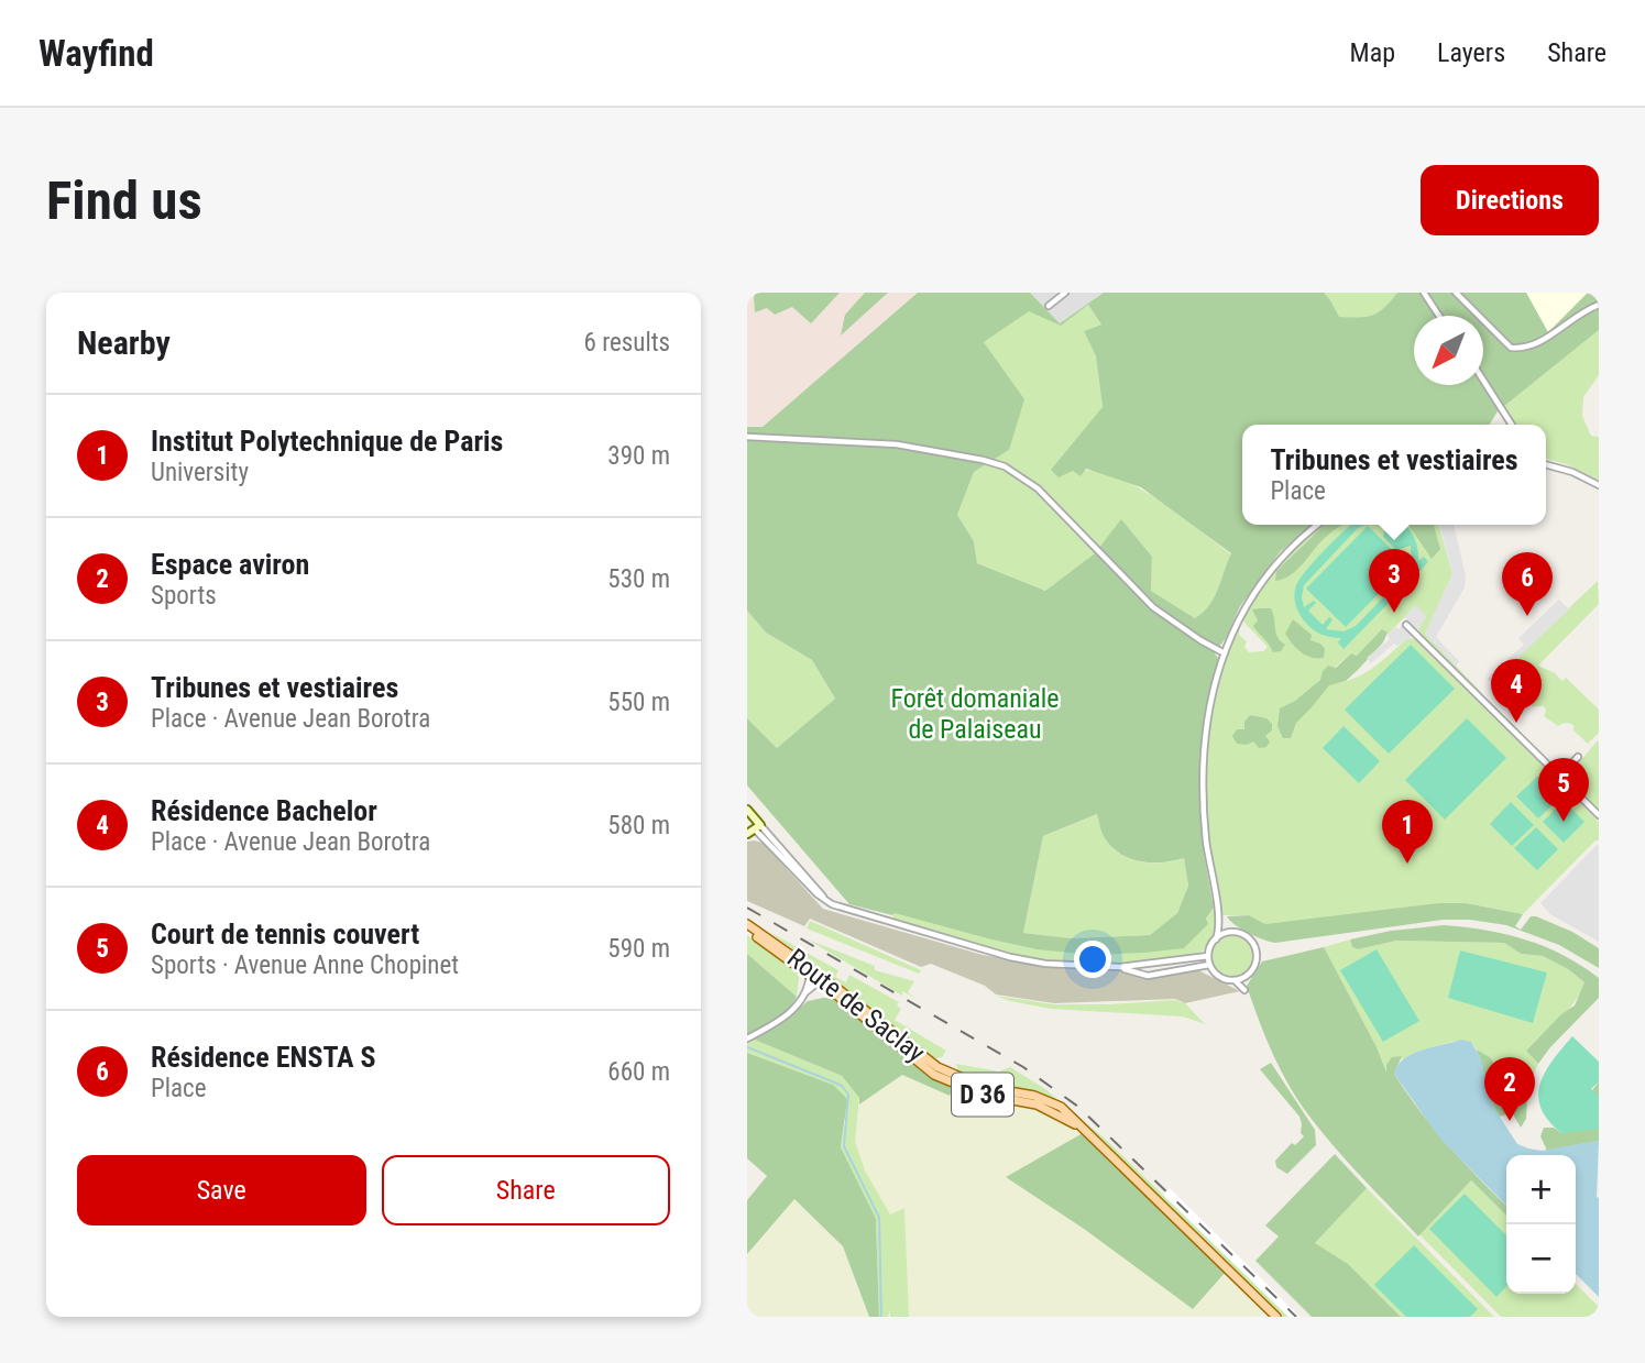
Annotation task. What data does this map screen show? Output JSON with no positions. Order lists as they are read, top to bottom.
{
  "streets": {
    "main road": ["Route de Saclay", "D 36"]
  },
  "parks": ["Forêt domaniale de Palaiseau"],
  "north": "bottom left",
  "page": {
    "header": "Wayfind",
    "nav": ["Map", "Layers", "Share"],
    "buttons": [
      "Directions",
      ["Save", "Share"]
    ],
    "title": "Find us",
    "heading": ["Nearby", "6 results"],
    "list": [
      {
        "mark": "1",
        "name": "Institut Polytechnique de Paris",
        "note": "University",
        "value": "390 m"
      },
      {
        "mark": "2",
        "name": "Espace aviron",
        "note": "Sports",
        "value": "530 m"
      },
      {
        "mark": "3",
        "name": "Tribunes et vestiaires",
        "note": "Place · Avenue Jean Borotra",
        "value": "550 m"
      },
      {
        "mark": "4",
        "name": "Résidence Bachelor",
        "note": "Place · Avenue Jean Borotra",
        "value": "580 m"
      },
      {
        "mark": "5",
        "name": "Court de tennis couvert",
        "note": "Sports · Avenue Anne Chopinet",
        "value": "590 m"
      },
      {
        "mark": "6",
        "name": "Résidence ENSTA S",
        "note": "Place",
        "value": "660 m"
      }
    ],
    "popup": ["Tribunes et vestiaires", "Place"],
    "pins": [
      "3",
      "6",
      "4",
      "5",
      "1",
      "2"
    ],
    "map_buttons": ["+", "−"]
  }
}
